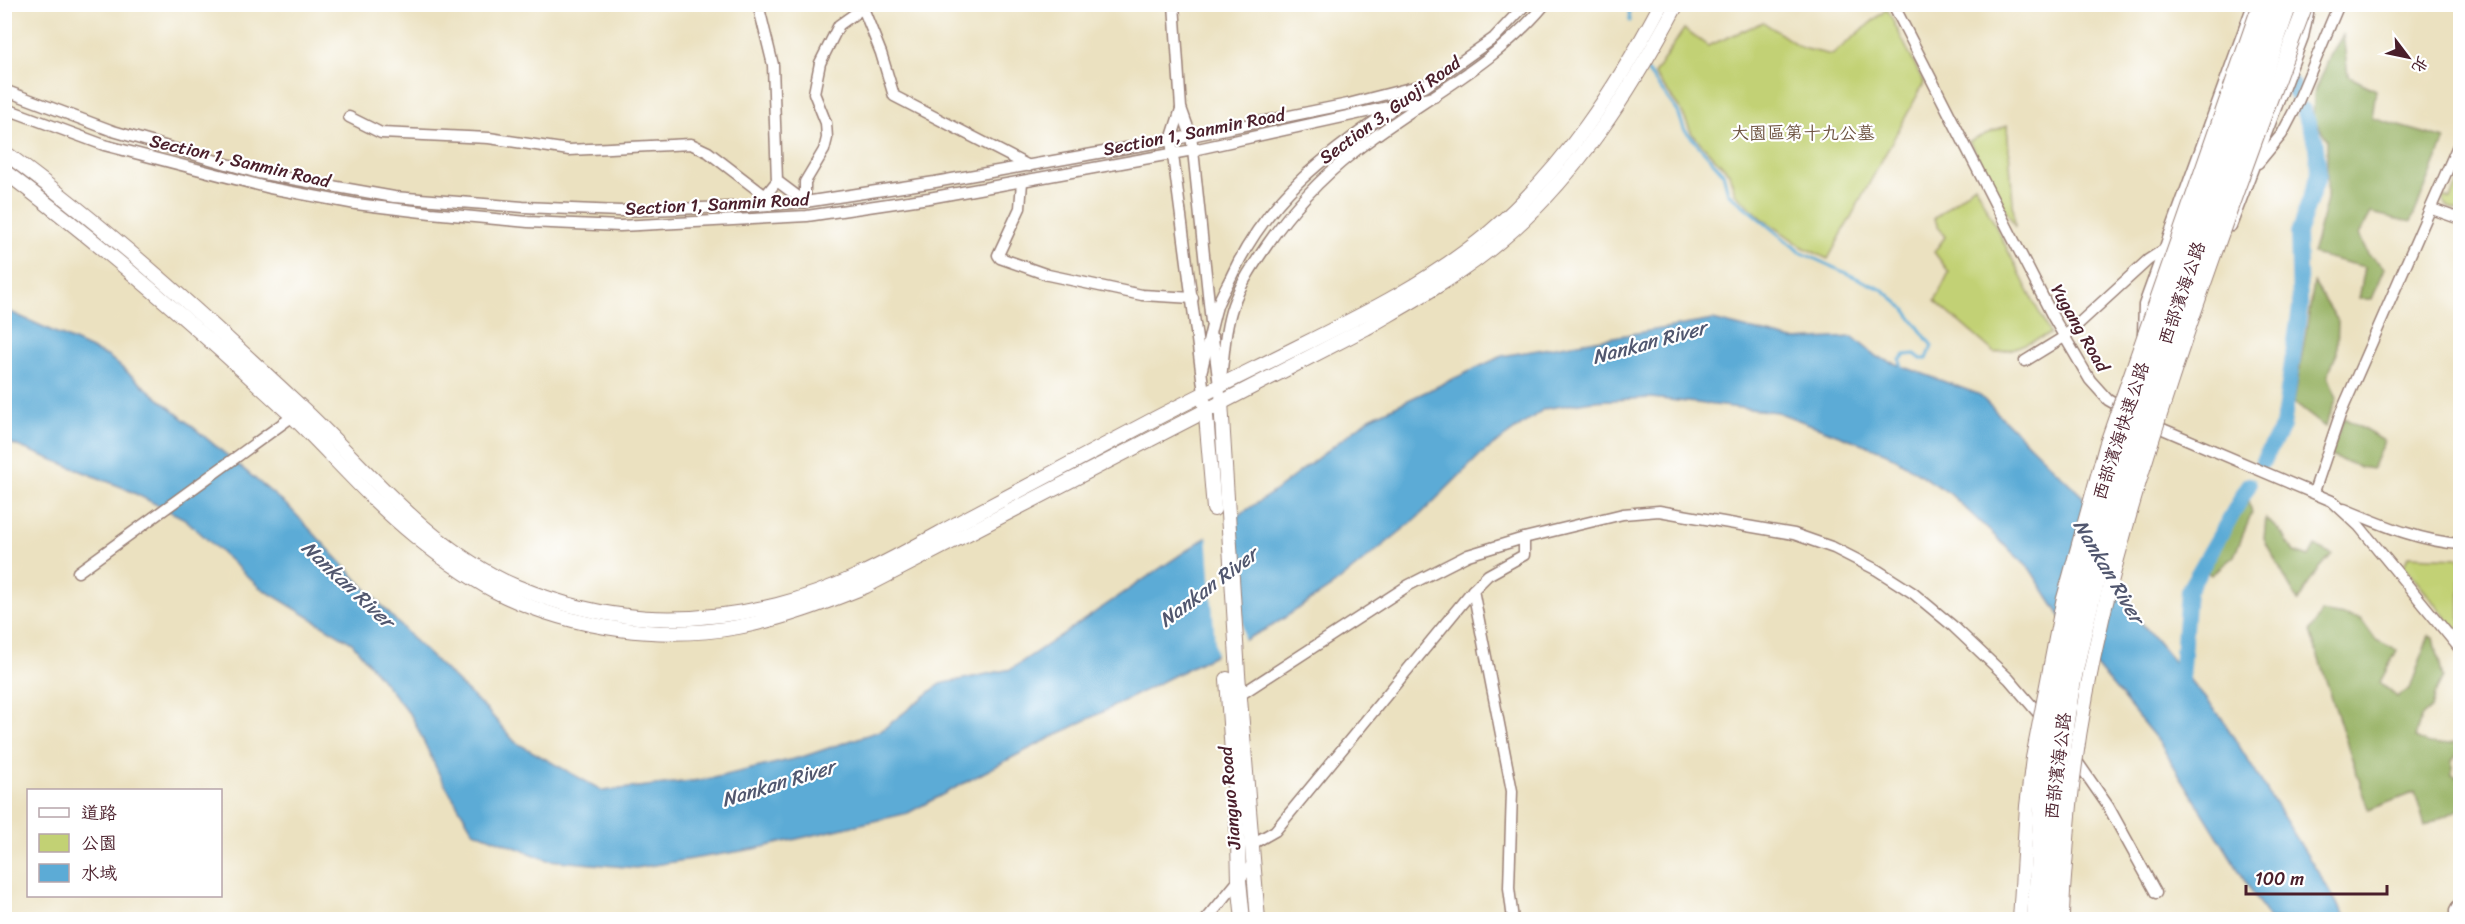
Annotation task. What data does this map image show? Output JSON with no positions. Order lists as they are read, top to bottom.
{
  "streets": {
    "highway": ["西部濱海快速公路"],
    "main road": ["西部濱海公路", "Jianguo Road"],
    "street": ["Section 3, Guoji Road", "Section 1, Sanmin Road", "Yugang Road"]
  },
  "crossings": [
    ["Section 3, Guoji Road", "Section 1, Sanmin Road"]
  ],
  "water": ["Nankan River"],
  "parks": ["大園區第十九公墓"],
  "legend": ["道路", "公園", "水域"],
  "scale_bar": "100 m",
  "north": "bottom right"
}
